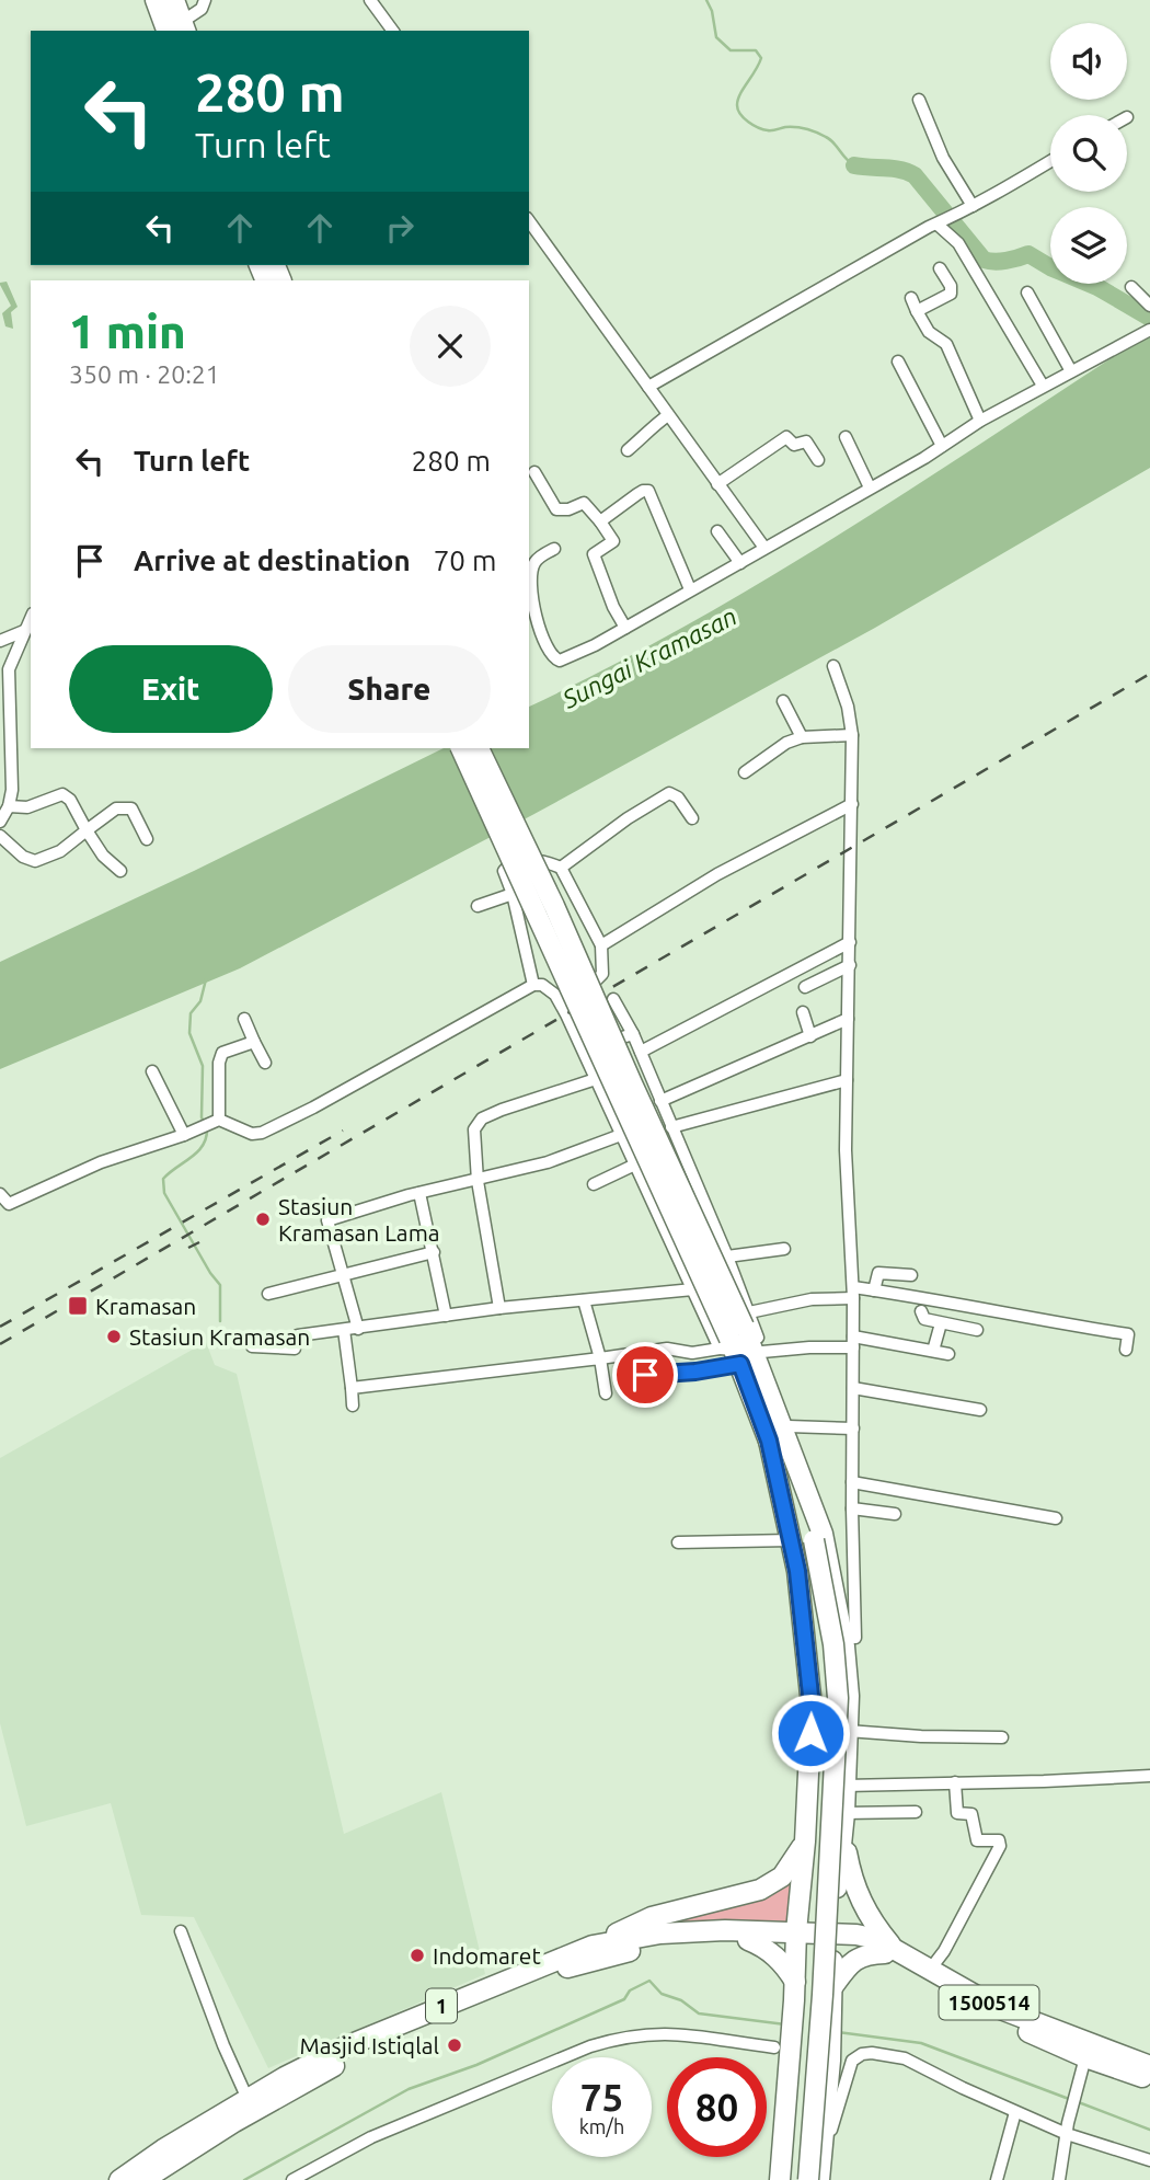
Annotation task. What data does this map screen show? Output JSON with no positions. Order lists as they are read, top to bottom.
{
  "streets": {
    "highway": ["1500514", "1"]
  },
  "crossings": [
    ["1500514", "1"]
  ],
  "water": ["Sungai Kramasan"],
  "places": {
    "other": [
      "Stasiun Kramasan Lama",
      "Stasiun Kramasan",
      "Indomaret",
      "Masjid Istiqlal"
    ],
    "transit": ["Kramasan"]
  },
  "page": {
    "turn": ["280 m", "Turn left"],
    "heading": ["1 min", "350 m · 20:21"],
    "list": [
      {
        "name": "Turn left",
        "value": "280 m"
      },
      {
        "name": "Arrive at destination",
        "value": "70 m"
      }
    ],
    "buttons": ["Exit", "Share"],
    "speed": "75 km/h",
    "limit": "80"
  }
}
